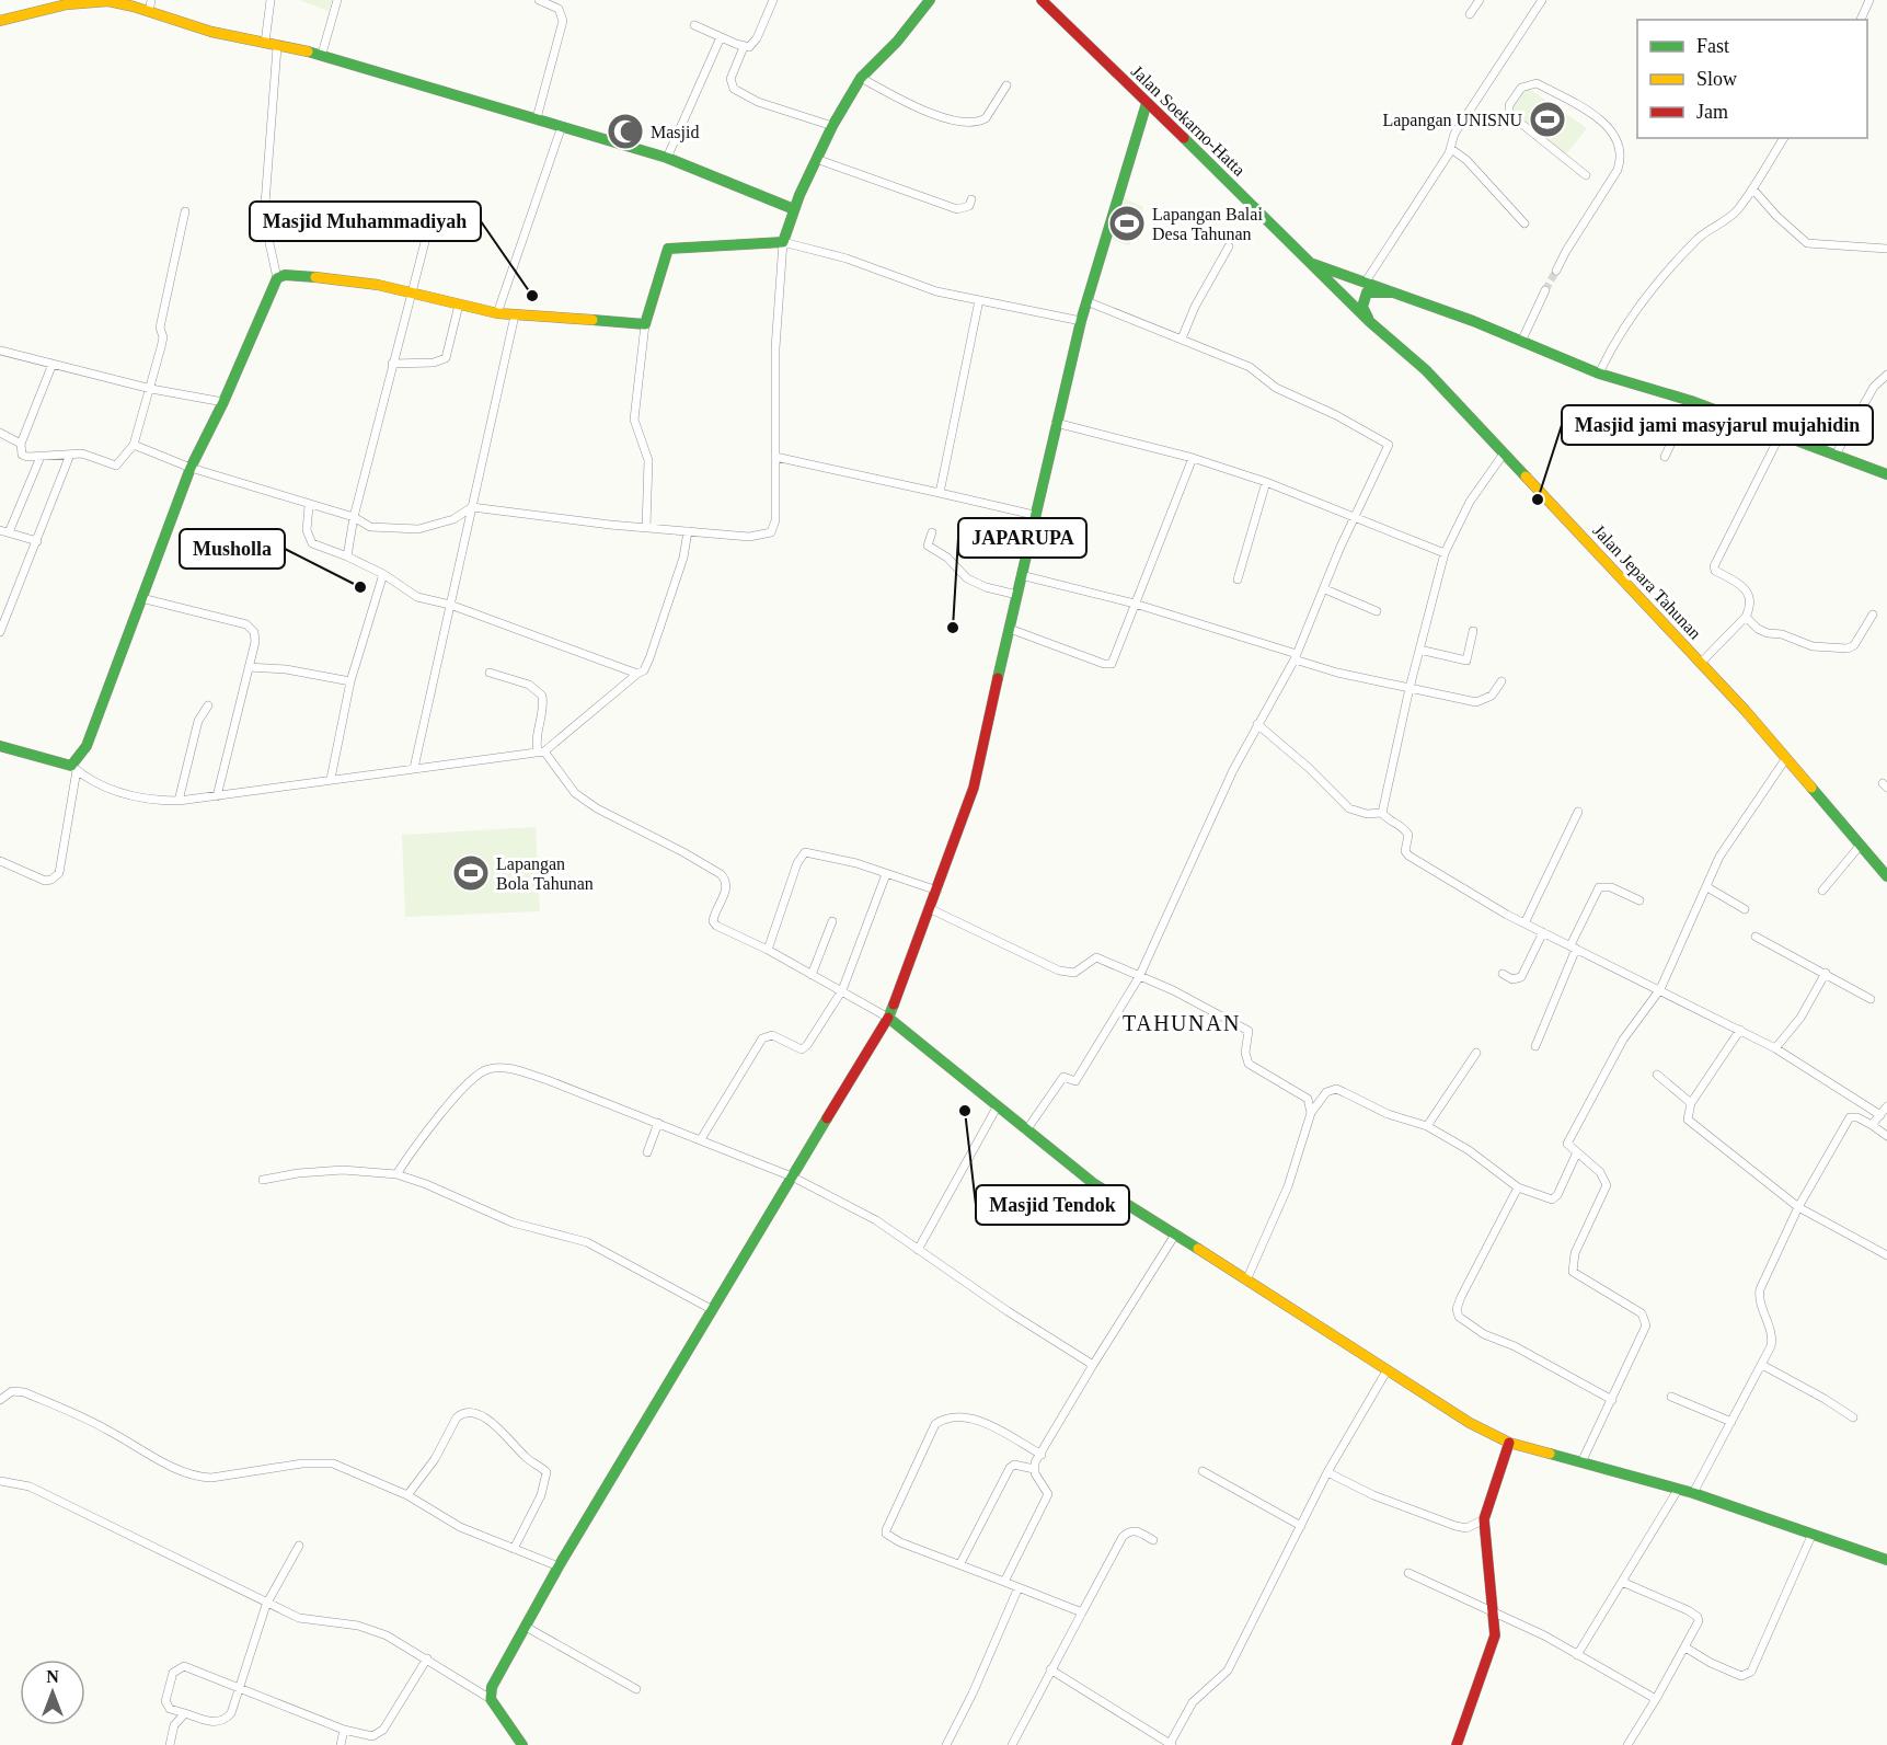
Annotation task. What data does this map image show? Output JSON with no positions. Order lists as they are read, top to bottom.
{
  "streets": {
    "main road": ["Jalan Soekarno-Hatta", "Jalan Jepara Tahunan"]
  },
  "crossings": [
    ["Jalan Soekarno-Hatta", "Jalan Jepara Tahunan"]
  ],
  "districts": ["TAHUNAN"],
  "places": {
    "sports": ["Lapangan UNISNU", "Lapangan Balai Desa Tahunan", "Lapangan Bola Tahunan"],
    "mosque": ["Masjid"],
    "other": [
      "Masjid Muhammadiyah",
      "Masjid jami masyjarul mujahidin",
      "Musholla",
      "JAPARUPA",
      "Masjid Tendok"
    ]
  },
  "legend": ["Fast", "Slow", "Jam"],
  "north": "top"
}
